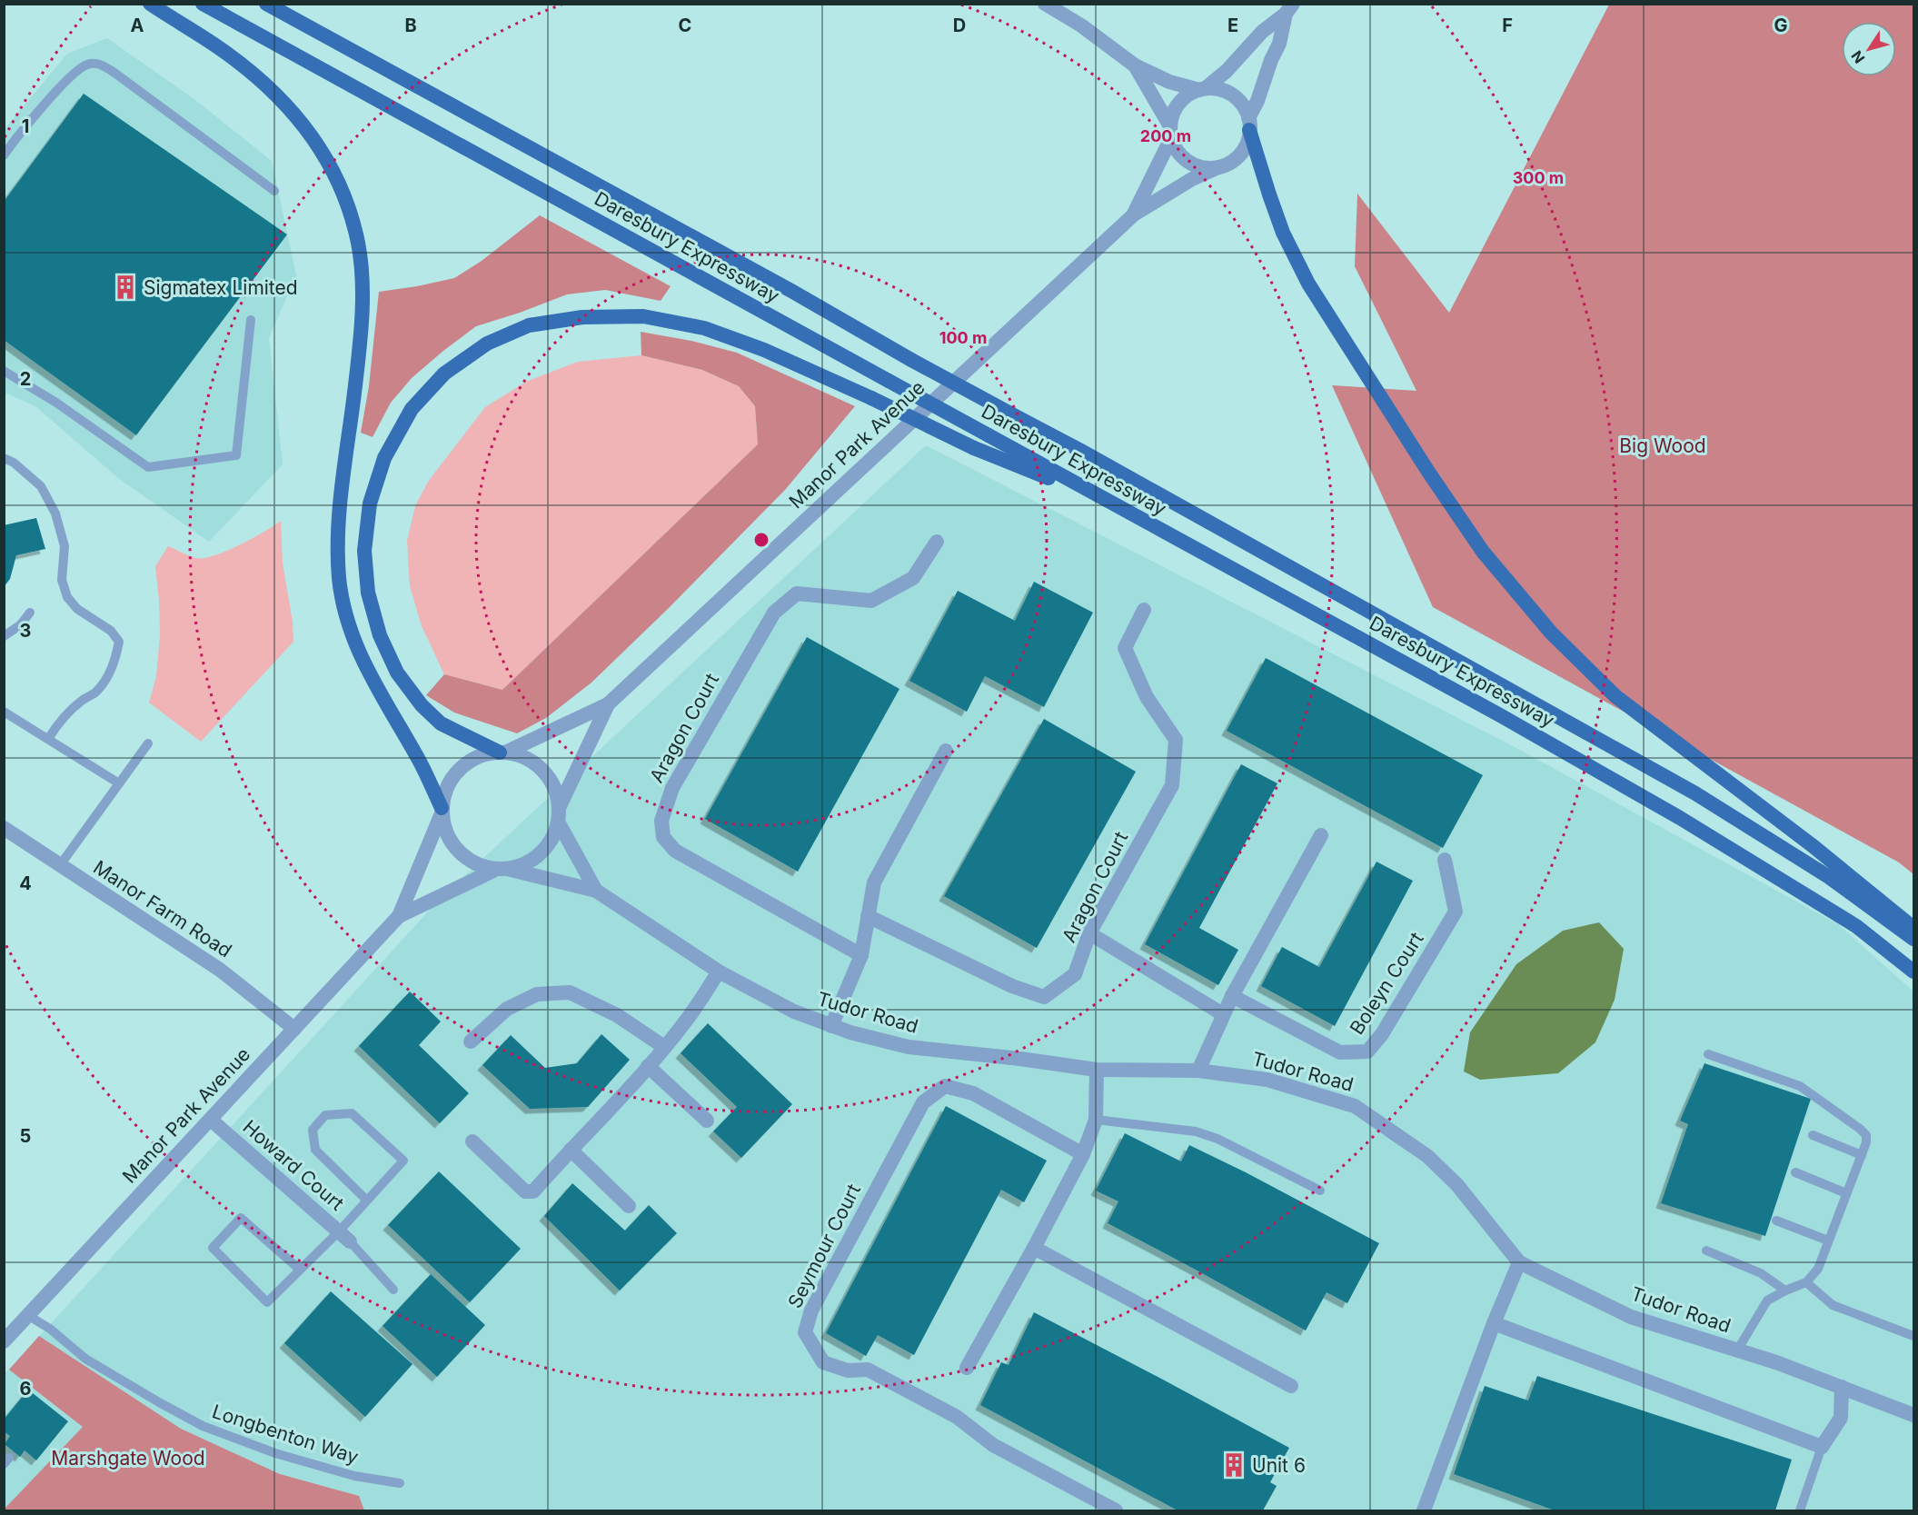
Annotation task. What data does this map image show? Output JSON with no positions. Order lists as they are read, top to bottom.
{
  "streets": {
    "main road": ["Daresbury Expressway"],
    "street": [
      "Manor Park Avenue",
      "Aragon Court",
      "Manor Farm Road",
      "Boleyn Court",
      "Tudor Road",
      "Howard Court",
      "Seymour Court"
    ],
    "lane": ["Longbenton Way"]
  },
  "crossings": [
    ["Manor Park Avenue", "Manor Farm Road"],
    ["Manor Park Avenue", "Tudor Road"],
    ["Manor Park Avenue", "Howard Court"],
    ["Manor Park Avenue", "Longbenton Way"]
  ],
  "parks": ["Big Wood", "Marshgate Wood"],
  "places": {
    "building": ["Sigmatex Limited", "Unit 6"]
  },
  "north": "bottom left",
  "grid": {
    "columns": [
      "A",
      "B",
      "C",
      "D",
      "E",
      "F",
      "G"
    ],
    "rows": [
      "1",
      "2",
      "3",
      "4",
      "5",
      "6"
    ]
  },
  "rings": ["200 m", "300 m", "100 m"]
}
